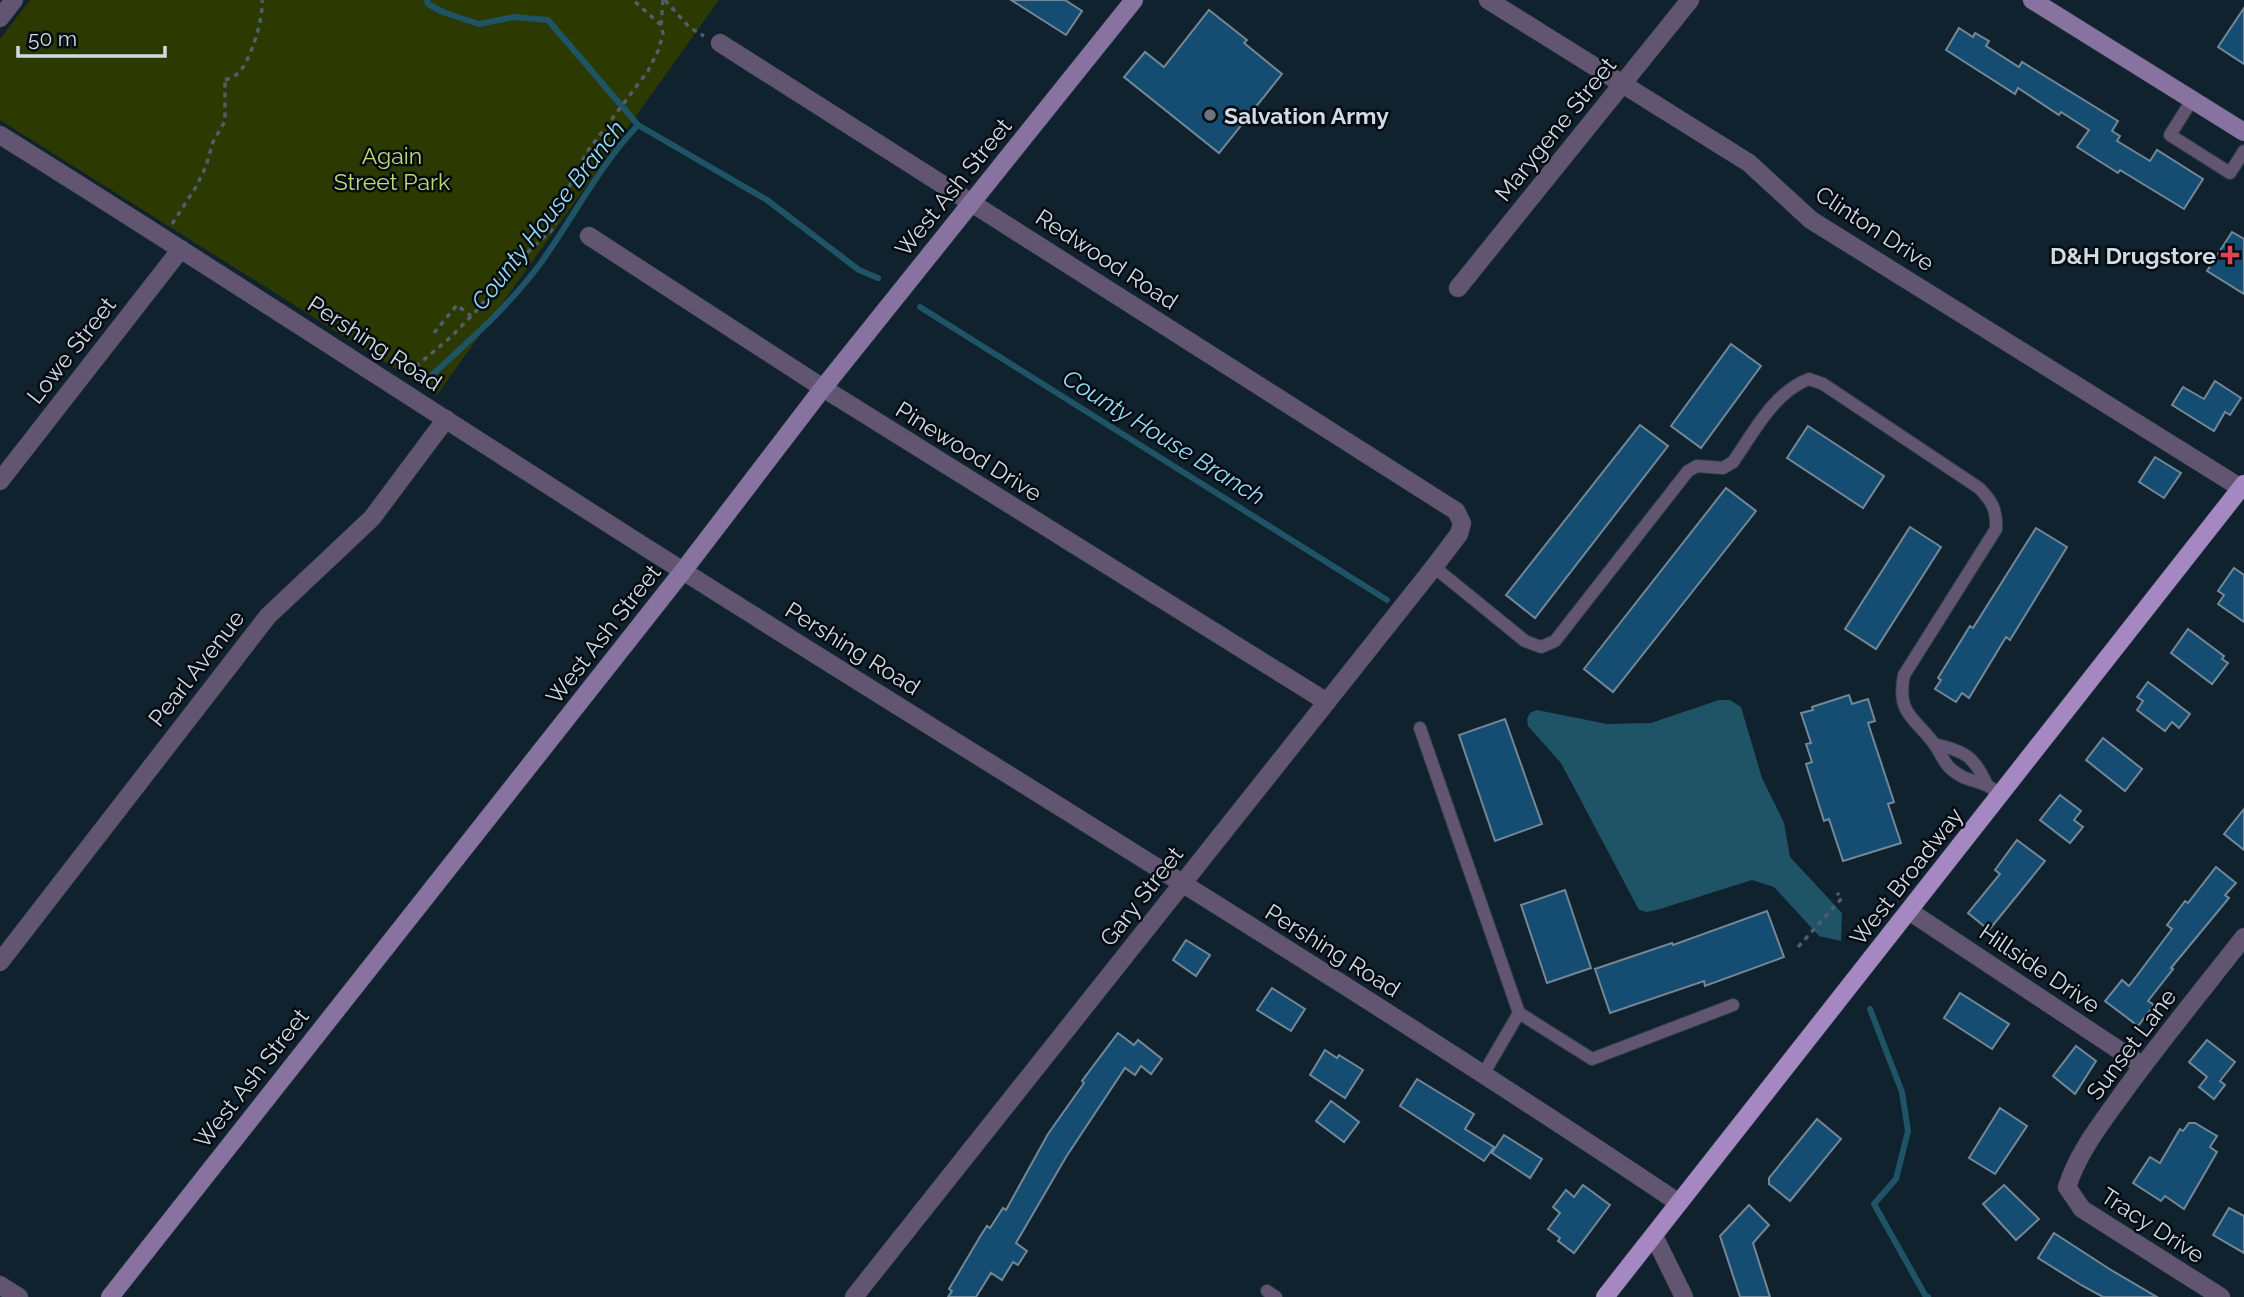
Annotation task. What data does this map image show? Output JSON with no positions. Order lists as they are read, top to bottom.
{
  "streets": {
    "main road": ["West Broadway"],
    "street": [
      "Marygene Street",
      "West Ash Street",
      "Clinton Drive",
      "Redwood Road",
      "Pershing Road",
      "Lowe Street",
      "Pinewood Drive",
      "Pearl Avenue",
      "Gary Street",
      "Hillside Drive",
      "Sunset Lane",
      "Tracy Drive"
    ]
  },
  "crossings": [
    ["Marygene Street", "Clinton Drive"],
    ["West Ash Street", "Redwood Road"],
    ["West Ash Street", "Pershing Road"],
    ["West Ash Street", "Pinewood Drive"],
    ["Clinton Drive", "West Broadway"],
    ["Redwood Road", "Gary Street"],
    ["Pershing Road", "Lowe Street"],
    ["Pershing Road", "Pearl Avenue"],
    ["Pershing Road", "West Broadway"],
    ["Pershing Road", "Gary Street"],
    ["Pinewood Drive", "Gary Street"],
    ["West Broadway", "Hillside Drive"],
    ["Hillside Drive", "Sunset Lane"],
    ["Sunset Lane", "Tracy Drive"]
  ],
  "water": ["County House Branch"],
  "parks": ["Again Street Park"],
  "places": {
    "other": ["Salvation Army"],
    "health": ["D&H Drugstore"]
  },
  "scale_bar": "50 m"
}
